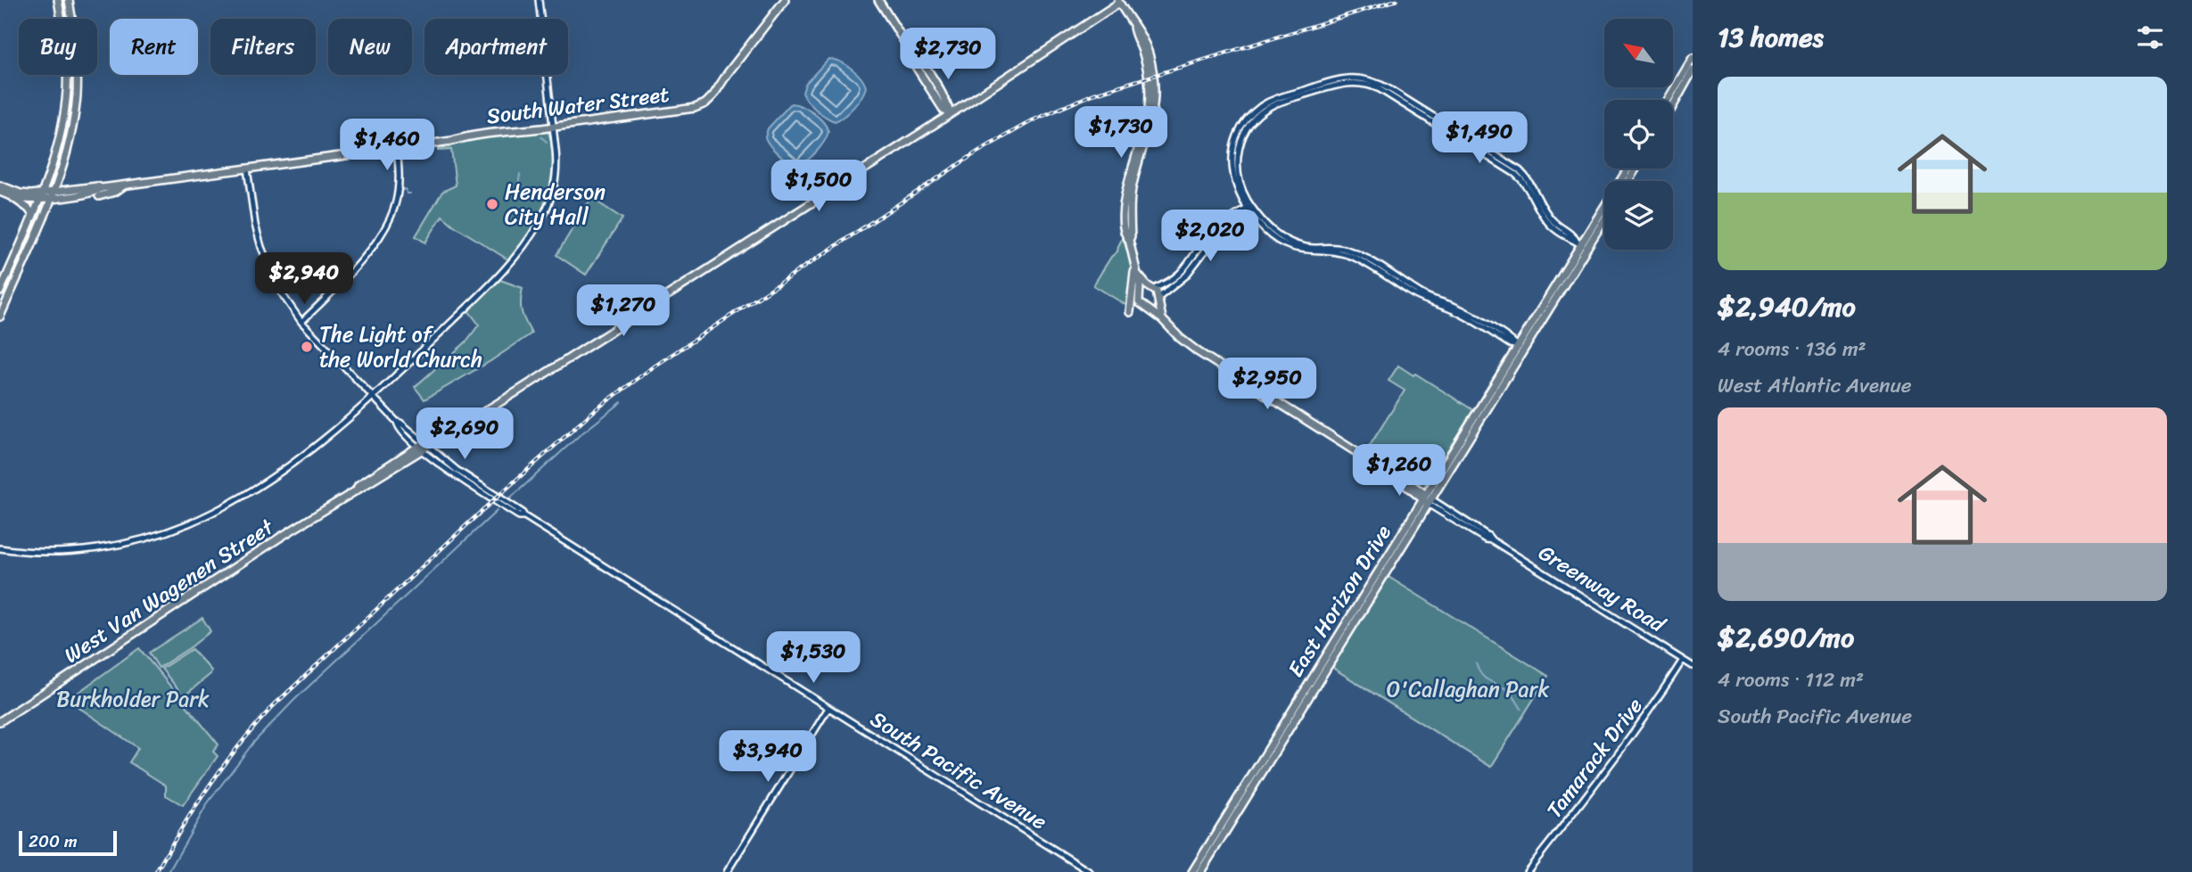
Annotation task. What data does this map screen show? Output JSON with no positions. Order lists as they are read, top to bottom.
{
  "streets": {
    "main road": [
      "South Water Street",
      "Greenway Road",
      "West Van Wagenen Street",
      "East Horizon Drive"
    ],
    "street": ["Tamarack Drive", "South Pacific Avenue"]
  },
  "crossings": [
    ["South Water Street", "South Pacific Avenue"],
    ["Greenway Road", "East Horizon Drive"],
    ["Greenway Road", "Tamarack Drive"],
    ["West Van Wagenen Street", "South Pacific Avenue"]
  ],
  "parks": ["O'Callaghan Park", "Burkholder Park"],
  "places": ["Henderson City Hall", "The Light of the World Church"],
  "scale_bar": "200 m",
  "north": "top left",
  "page": {
    "heading": "13 homes",
    "chip": [
      "Buy",
      "Rent",
      "Filters",
      "New",
      "Apartment"
    ],
    "price": [
      "$2,730",
      "$1,730",
      "$1,490",
      "$1,460",
      "$1,500",
      "$2,020",
      "$2,940",
      "$1,270",
      "$2,950",
      "$2,690",
      "$1,260",
      "$1,530",
      "$3,940"
    ],
    "list": [
      {
        "name": "$2,940/mo",
        "note": "4 rooms · 136 m² · West Atlantic Avenue"
      },
      {
        "name": "$2,690/mo",
        "note": "4 rooms · 112 m² · South Pacific Avenue"
      }
    ],
    "scale": "200 m"
  }
}
